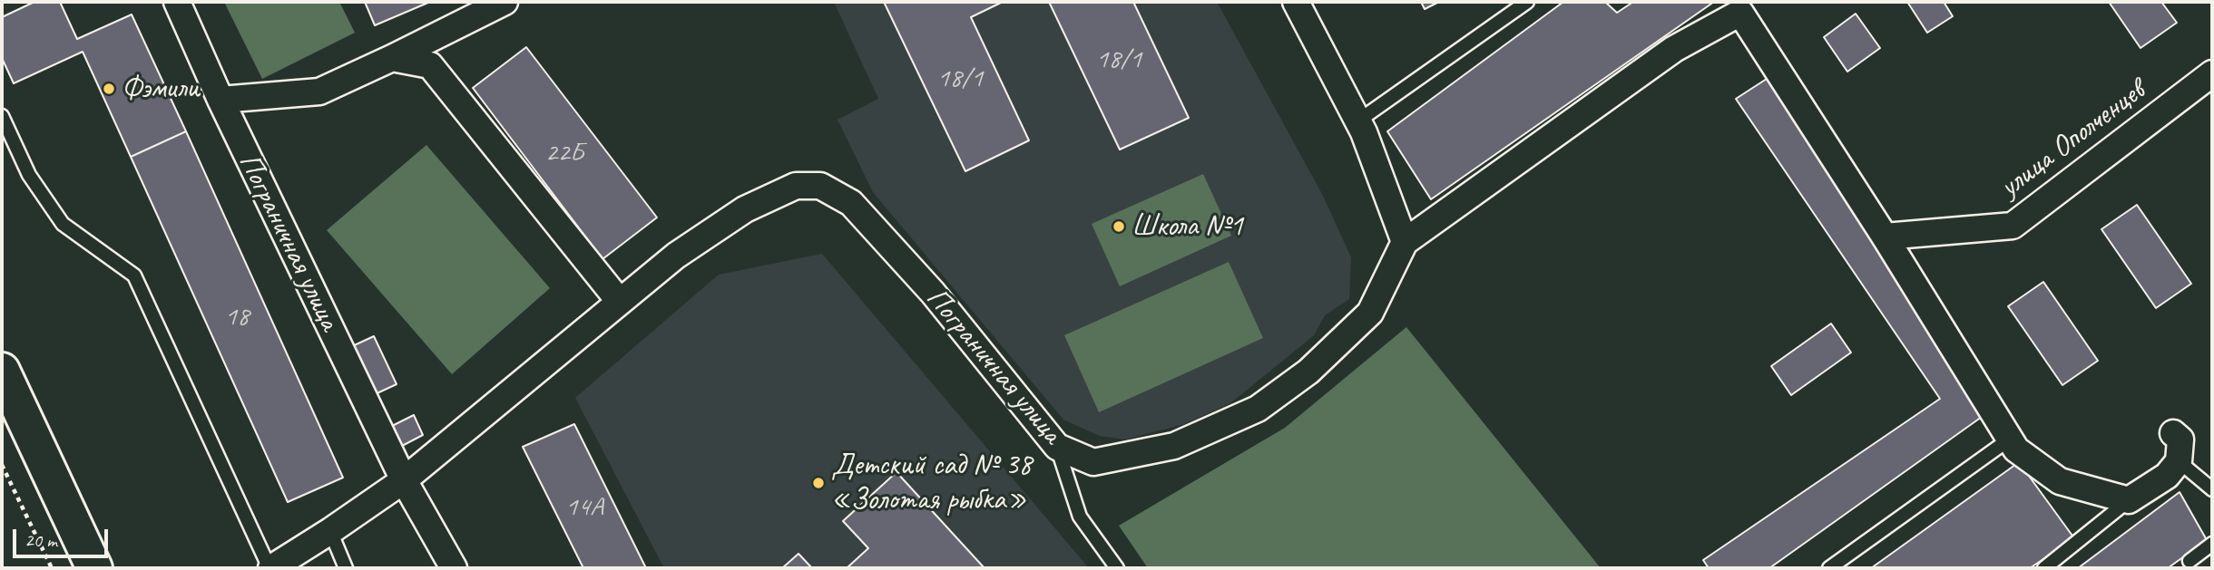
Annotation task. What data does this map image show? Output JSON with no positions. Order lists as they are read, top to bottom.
{
  "streets": {
    "street": ["улица Ополченцев", "Пограничная улица"]
  },
  "places": ["Фэмили", "Школа №1", "Детский сад № 38 «Золотая рыбка»"],
  "house_numbers": [
    "18/1",
    "18/1",
    "22Б",
    "18",
    "14А"
  ],
  "scale_bar": "20 m"
}
